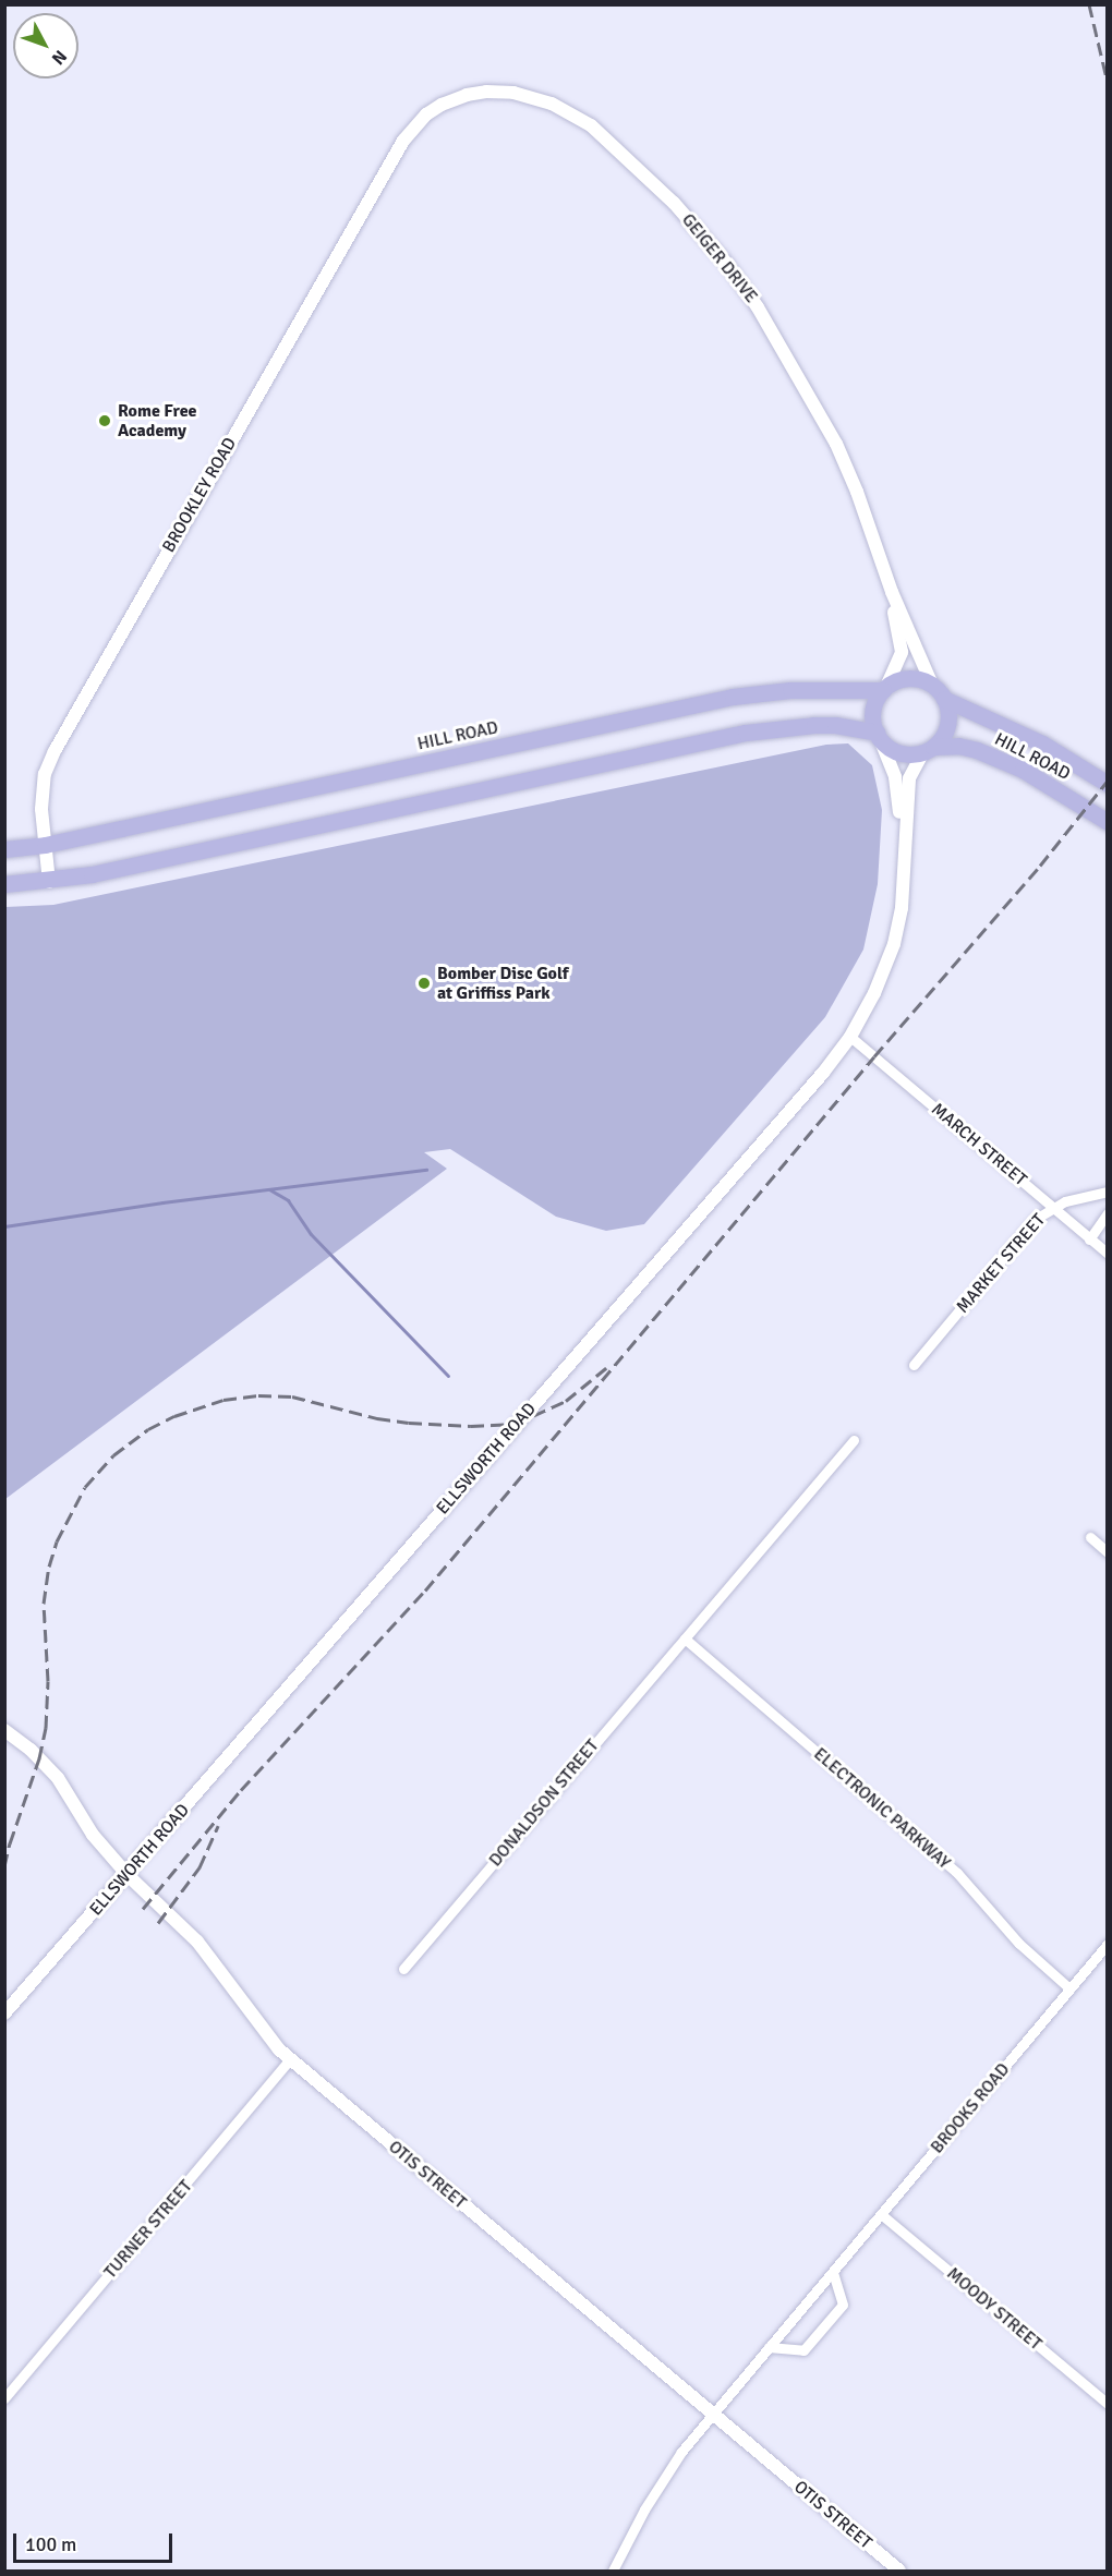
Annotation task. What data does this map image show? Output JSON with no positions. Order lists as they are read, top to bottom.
{
  "streets": {
    "main road": ["HILL ROAD"],
    "street": [
      "GEIGER DRIVE",
      "BROOKLEY ROAD",
      "MARCH STREET",
      "MARKET STREET",
      "ELLSWORTH ROAD",
      "DONALDSON STREET",
      "ELECTRONIC PARKWAY",
      "BROOKS ROAD",
      "OTIS STREET",
      "TURNER STREET",
      "MOODY STREET"
    ]
  },
  "crossings": [
    ["GEIGER DRIVE", "BROOKLEY ROAD"],
    ["GEIGER DRIVE", "HILL ROAD"],
    ["GEIGER DRIVE", "ELLSWORTH ROAD"],
    ["BROOKLEY ROAD", "HILL ROAD"],
    ["HILL ROAD", "ELLSWORTH ROAD"],
    ["MARCH STREET", "MARKET STREET"],
    ["MARCH STREET", "ELLSWORTH ROAD"],
    ["ELLSWORTH ROAD", "OTIS STREET"],
    ["DONALDSON STREET", "ELECTRONIC PARKWAY"],
    ["ELECTRONIC PARKWAY", "BROOKS ROAD"],
    ["BROOKS ROAD", "OTIS STREET"],
    ["BROOKS ROAD", "MOODY STREET"],
    ["OTIS STREET", "TURNER STREET"]
  ],
  "places": ["Rome Free Academy", "Bomber Disc Golf at Griffiss Park"],
  "scale_bar": "100 m",
  "north": "bottom right"
}
